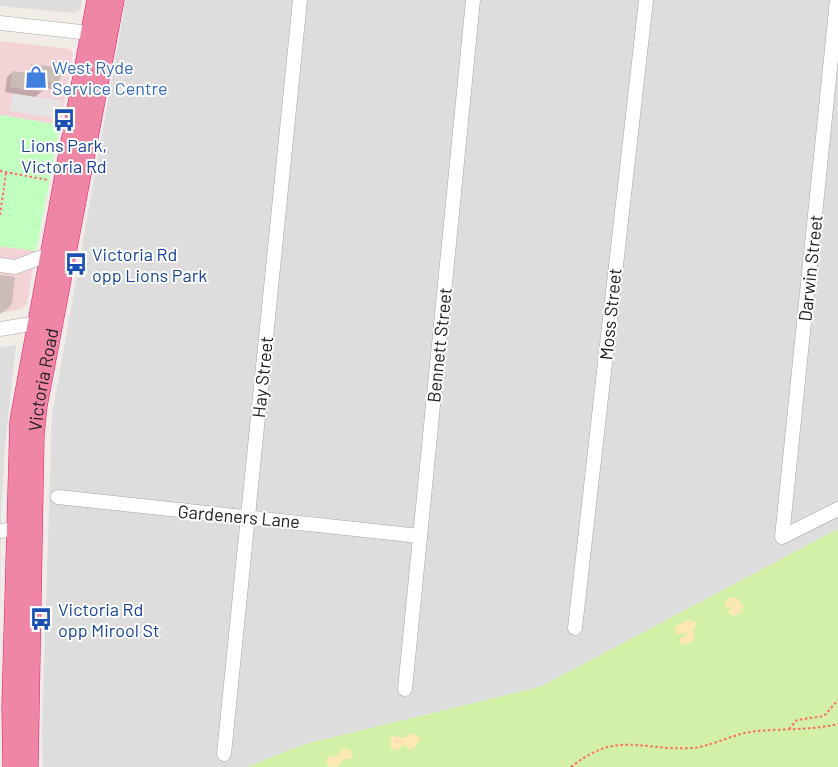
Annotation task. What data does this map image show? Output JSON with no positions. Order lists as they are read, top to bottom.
{
  "streets": {
    "highway": ["Victoria Road"],
    "street": [
      "Darwin Street",
      "Moss Street",
      "Bennett Street",
      "Hay Street",
      "Gardeners Lane"
    ]
  },
  "crossings": [
    ["Bennett Street", "Gardeners Lane"],
    ["Hay Street", "Gardeners Lane"]
  ],
  "places": {
    "shop": ["West Ryde Service Centre"],
    "bus stop": ["Lions Park, Victoria Rd", "Victoria Rd opp Lions Park", "Victoria Rd opp Mirool St"]
  }
}
